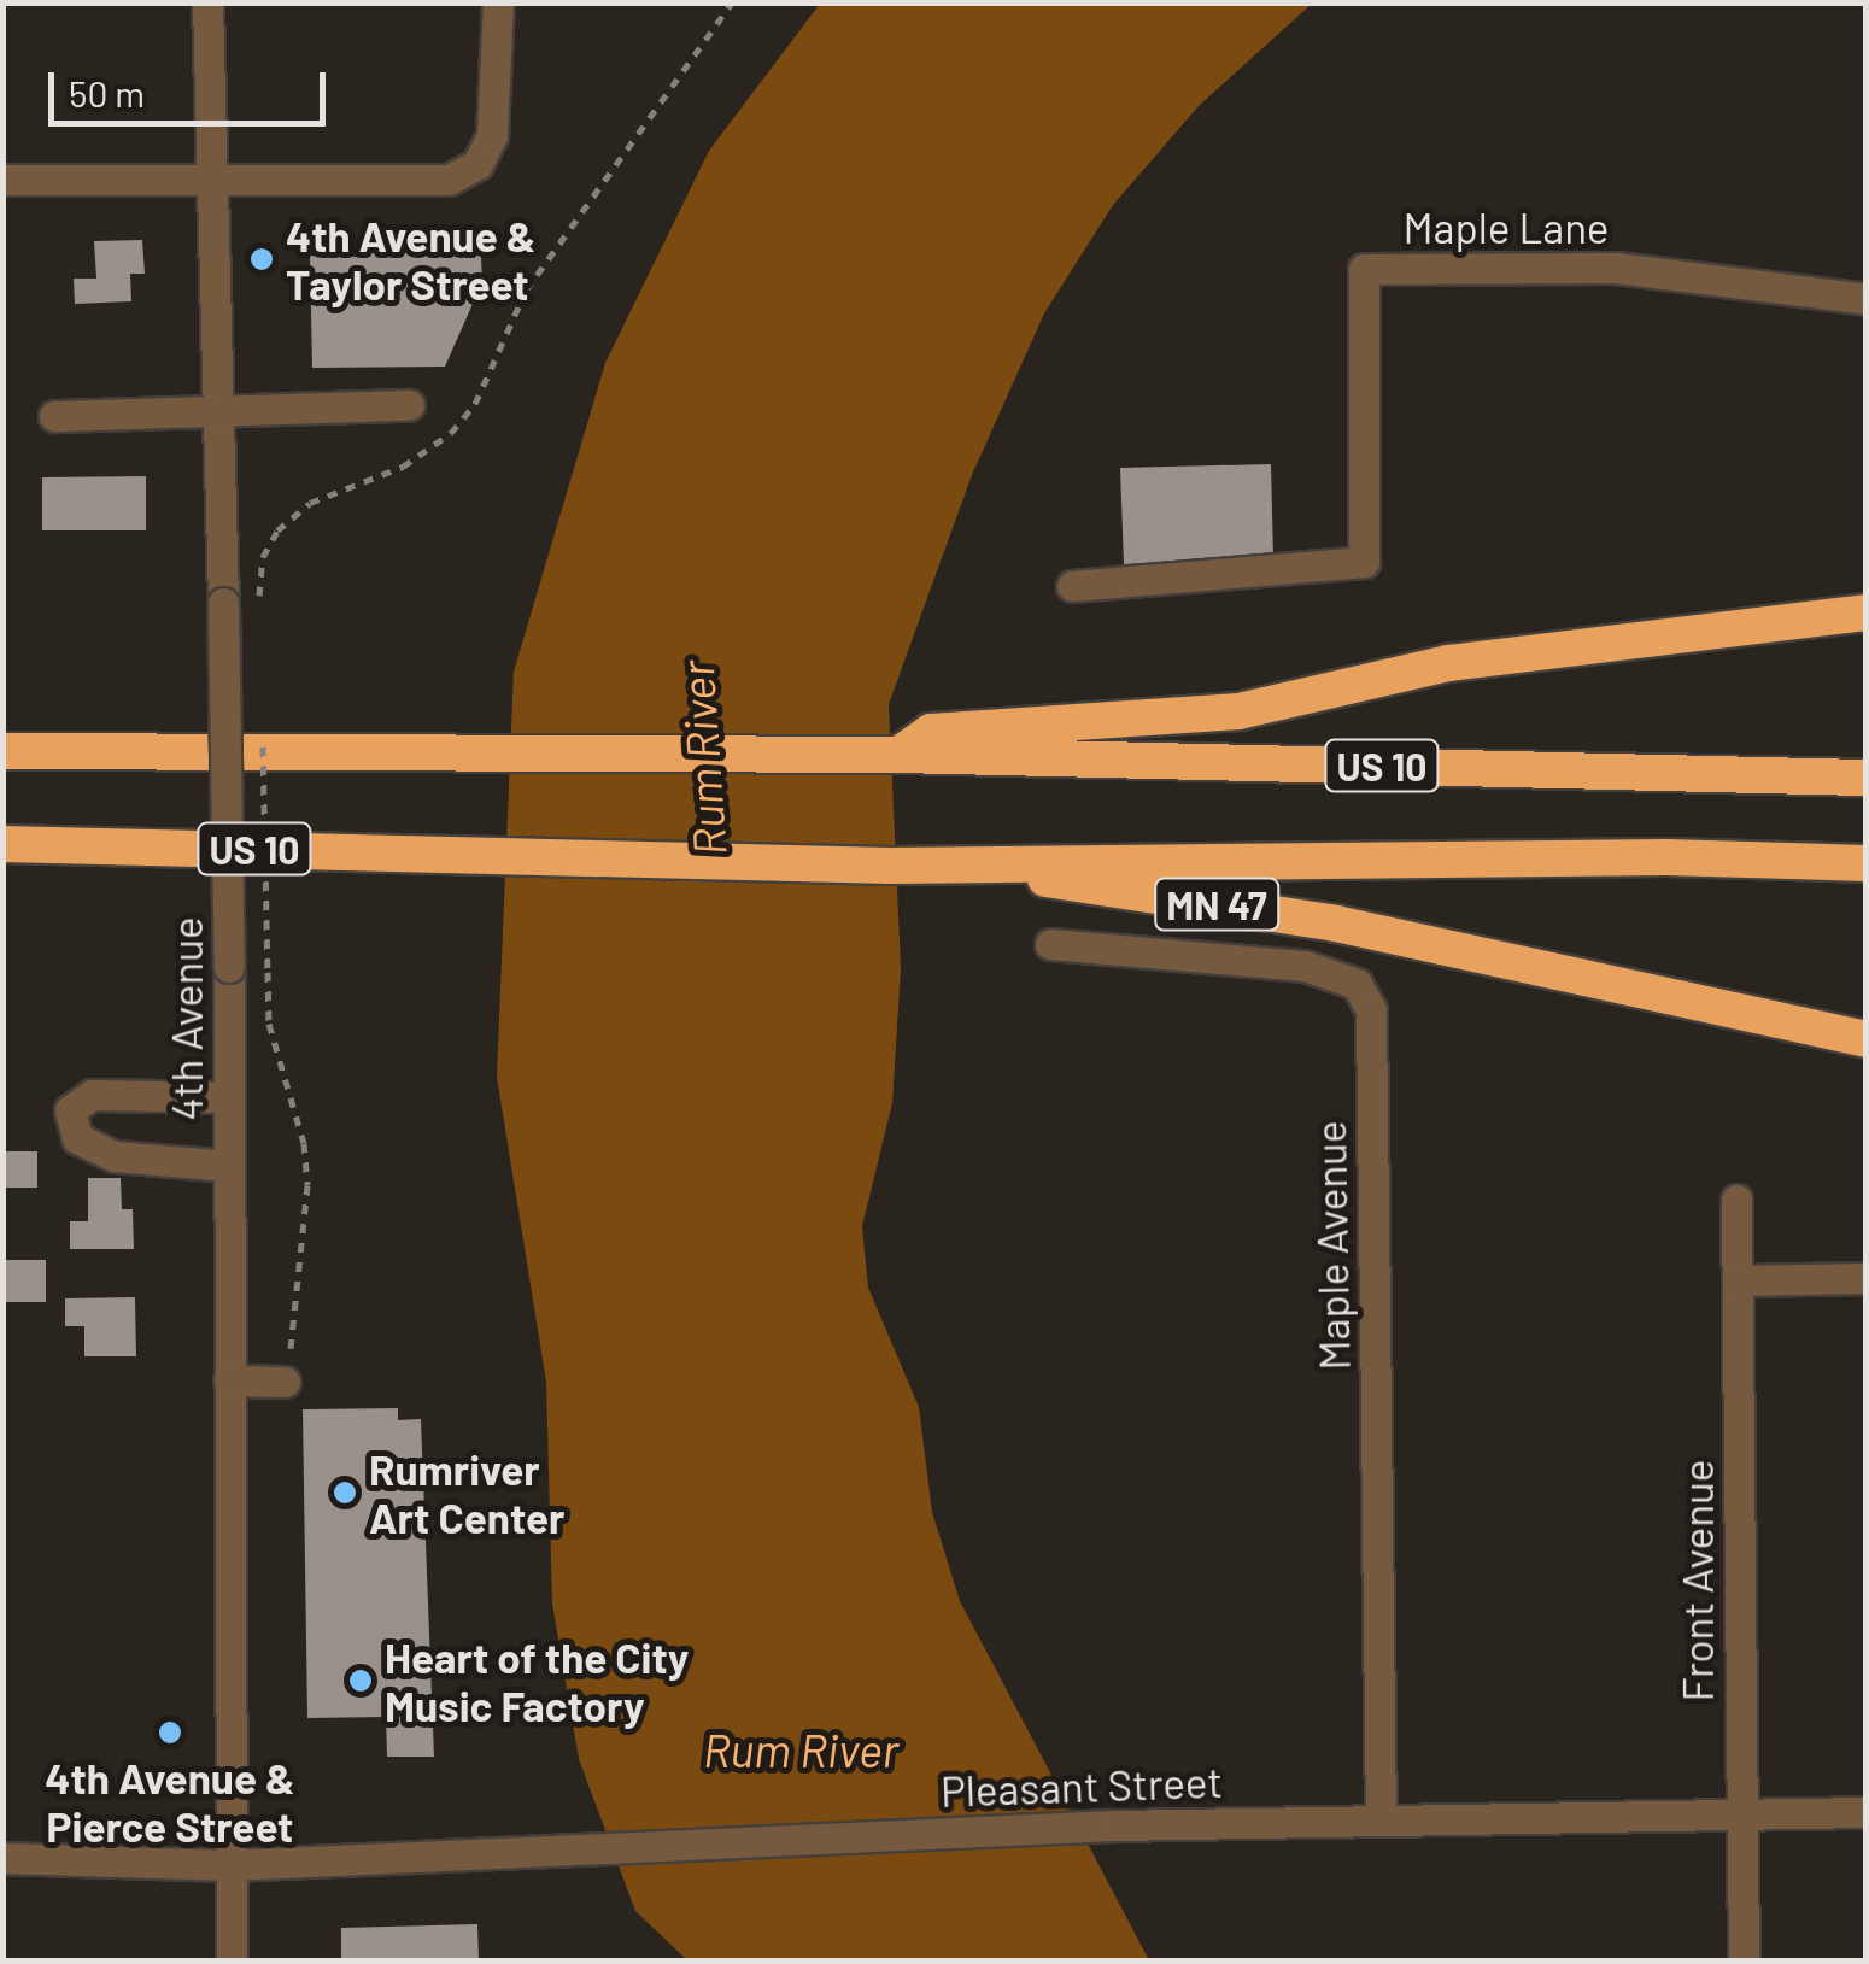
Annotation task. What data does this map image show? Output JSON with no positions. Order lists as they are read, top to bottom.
{
  "streets": {
    "highway": ["US 10", "MN 47"],
    "street": [
      "Maple Lane",
      "4th Avenue",
      "Maple Avenue",
      "Front Avenue",
      "Pleasant Street"
    ]
  },
  "crossings": [
    ["US 10", "MN 47"],
    ["4th Avenue", "Pleasant Street"],
    ["Maple Avenue", "Pleasant Street"],
    ["Front Avenue", "Pleasant Street"]
  ],
  "water": ["Rum River"],
  "places": [
    "4th Avenue & Taylor Street",
    "Rumriver Art Center",
    "Heart of the City Music Factory",
    "4th Avenue & Pierce Street"
  ],
  "scale_bar": "50 m"
}
